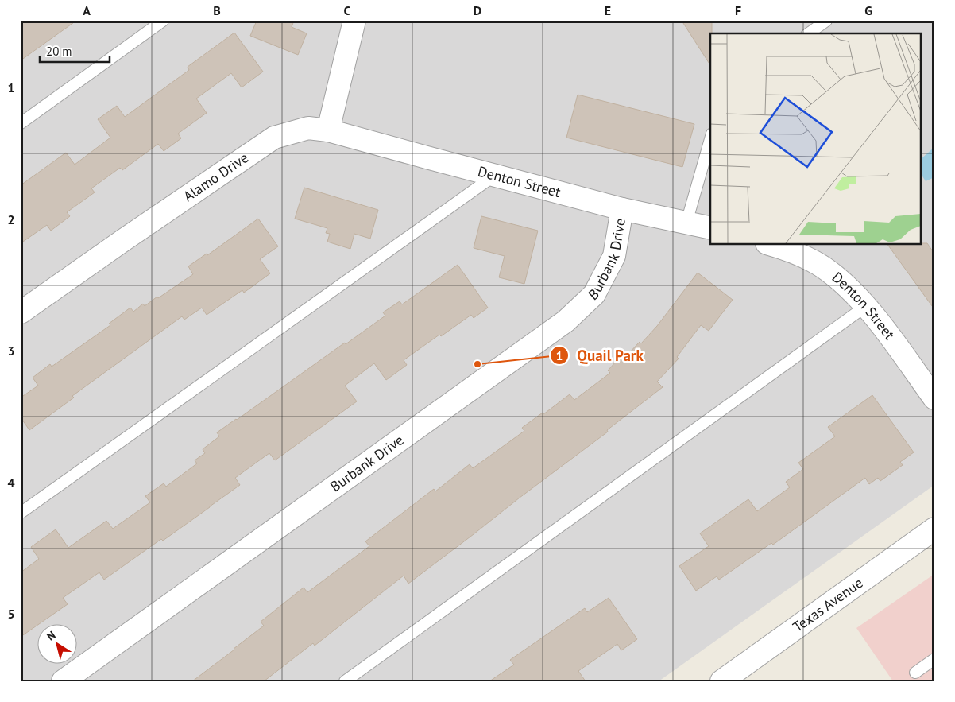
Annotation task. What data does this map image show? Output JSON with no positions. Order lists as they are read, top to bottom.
{
  "streets": {
    "street": [
      "Alamo Drive",
      "Denton Street",
      "Burbank Drive",
      "Texas Avenue"
    ]
  },
  "crossings": [
    ["Alamo Drive", "Denton Street"],
    ["Denton Street", "Burbank Drive"]
  ],
  "places": ["Quail Park"],
  "scale_bar": "20 m",
  "north": "top left",
  "grid": {
    "columns": [
      "A",
      "B",
      "C",
      "D",
      "E",
      "F",
      "G"
    ],
    "rows": [
      "1",
      "2",
      "3",
      "4",
      "5"
    ]
  }
}
